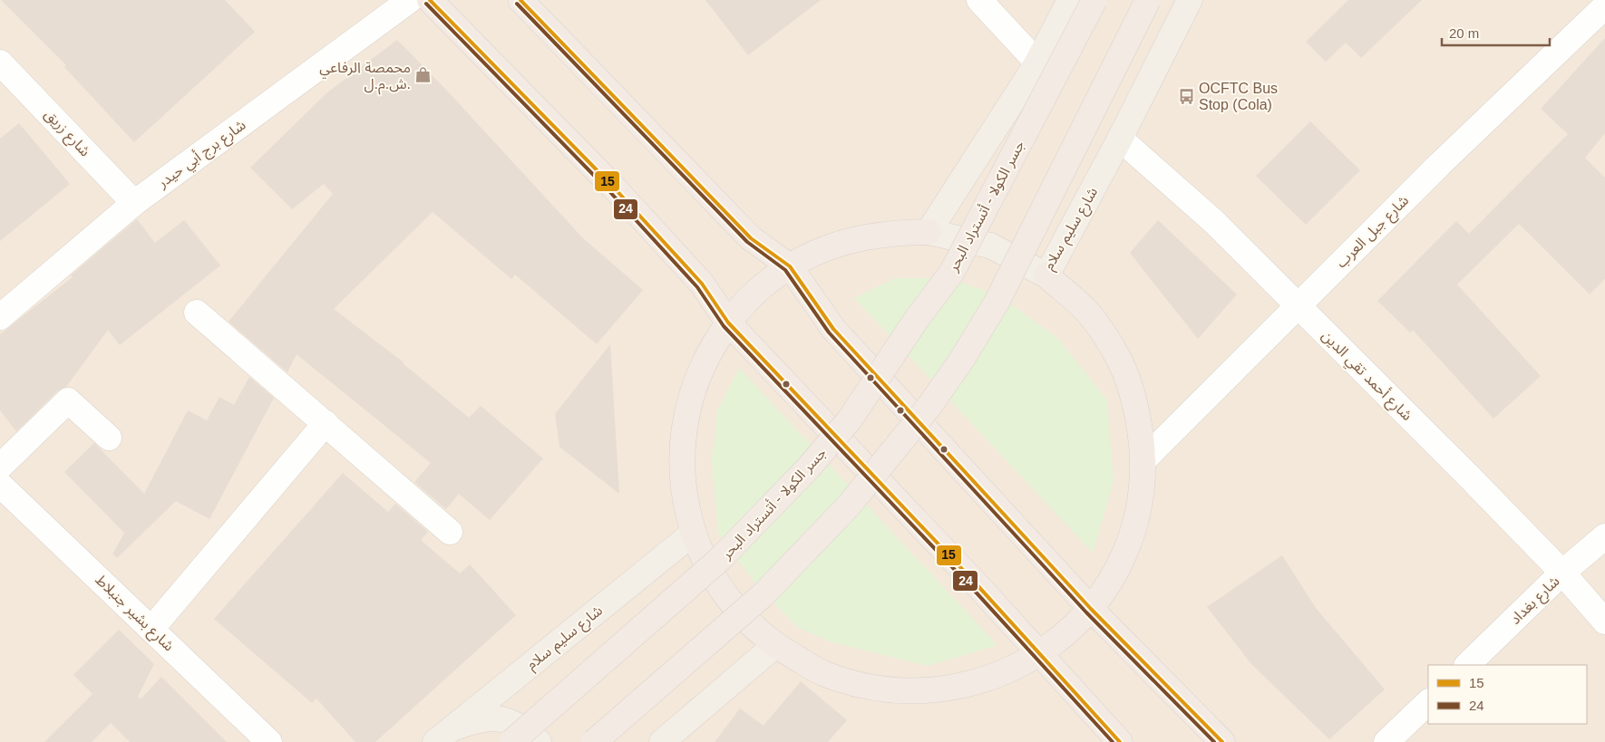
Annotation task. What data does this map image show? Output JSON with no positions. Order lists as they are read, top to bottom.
{
  "streets": {
    "highway": ["جسر الكولا - أتستراد البحر"],
    "main road": ["شارع سليم سلام"],
    "street": [
      "شارع زريق",
      "شارع برج أبي حيدر",
      "شارع جبل العرب",
      "شارع أحمد تقي الدين",
      "شارع بغداد",
      "شارع بشير جنبلاط"
    ]
  },
  "crossings": [
    ["شارع زريق", "شارع برج أبي حيدر"],
    ["شارع سليم سلام", "شارع أحمد تقي الدين"],
    ["شارع جبل العرب", "شارع أحمد تقي الدين"],
    ["شارع أحمد تقي الدين", "شارع بغداد"]
  ],
  "places": {
    "shop": ["محمصة الرفاعي ش.م.ل."],
    "bus stop": ["OCFTC Bus Stop (Cola)"]
  },
  "lines": ["transit line 15", "transit line 24"],
  "legend": ["15", "24"],
  "scale_bar": "20 m"
}
